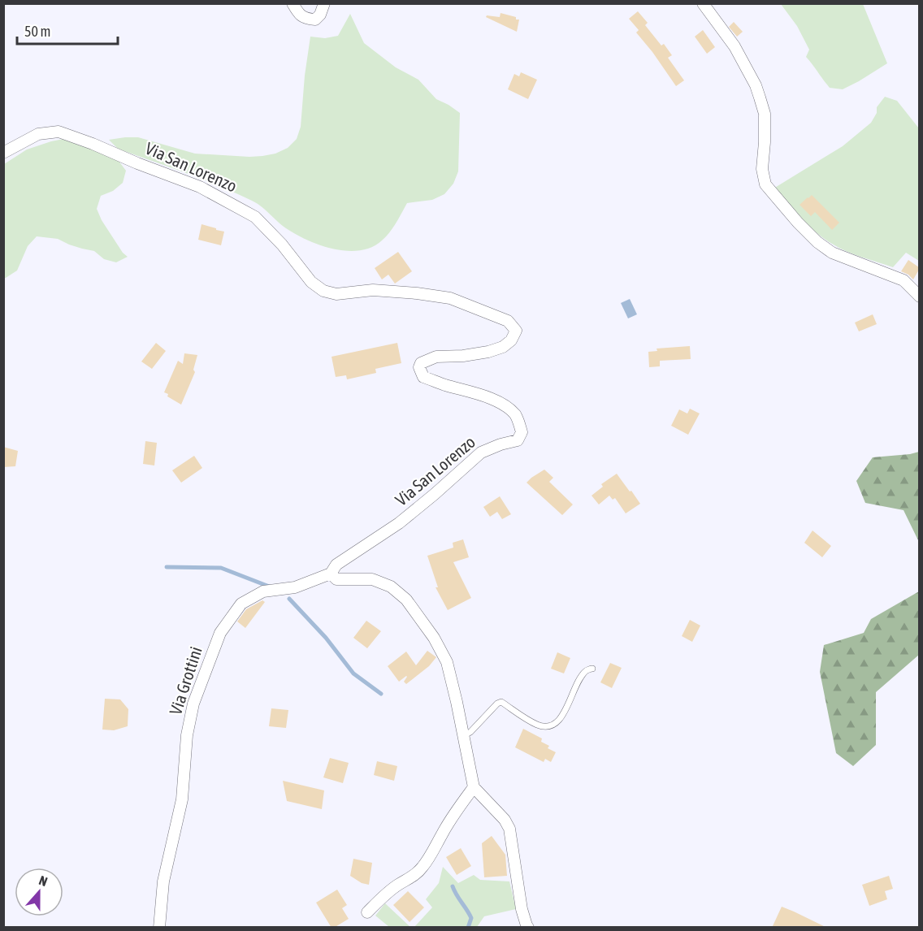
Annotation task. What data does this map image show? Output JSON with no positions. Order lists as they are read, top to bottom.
{
  "streets": {
    "street": ["Via San Lorenzo", "Via Grottini"]
  },
  "crossings": [
    ["Via San Lorenzo", "Via Grottini"]
  ],
  "scale_bar": "50 m",
  "north": "top"
}
